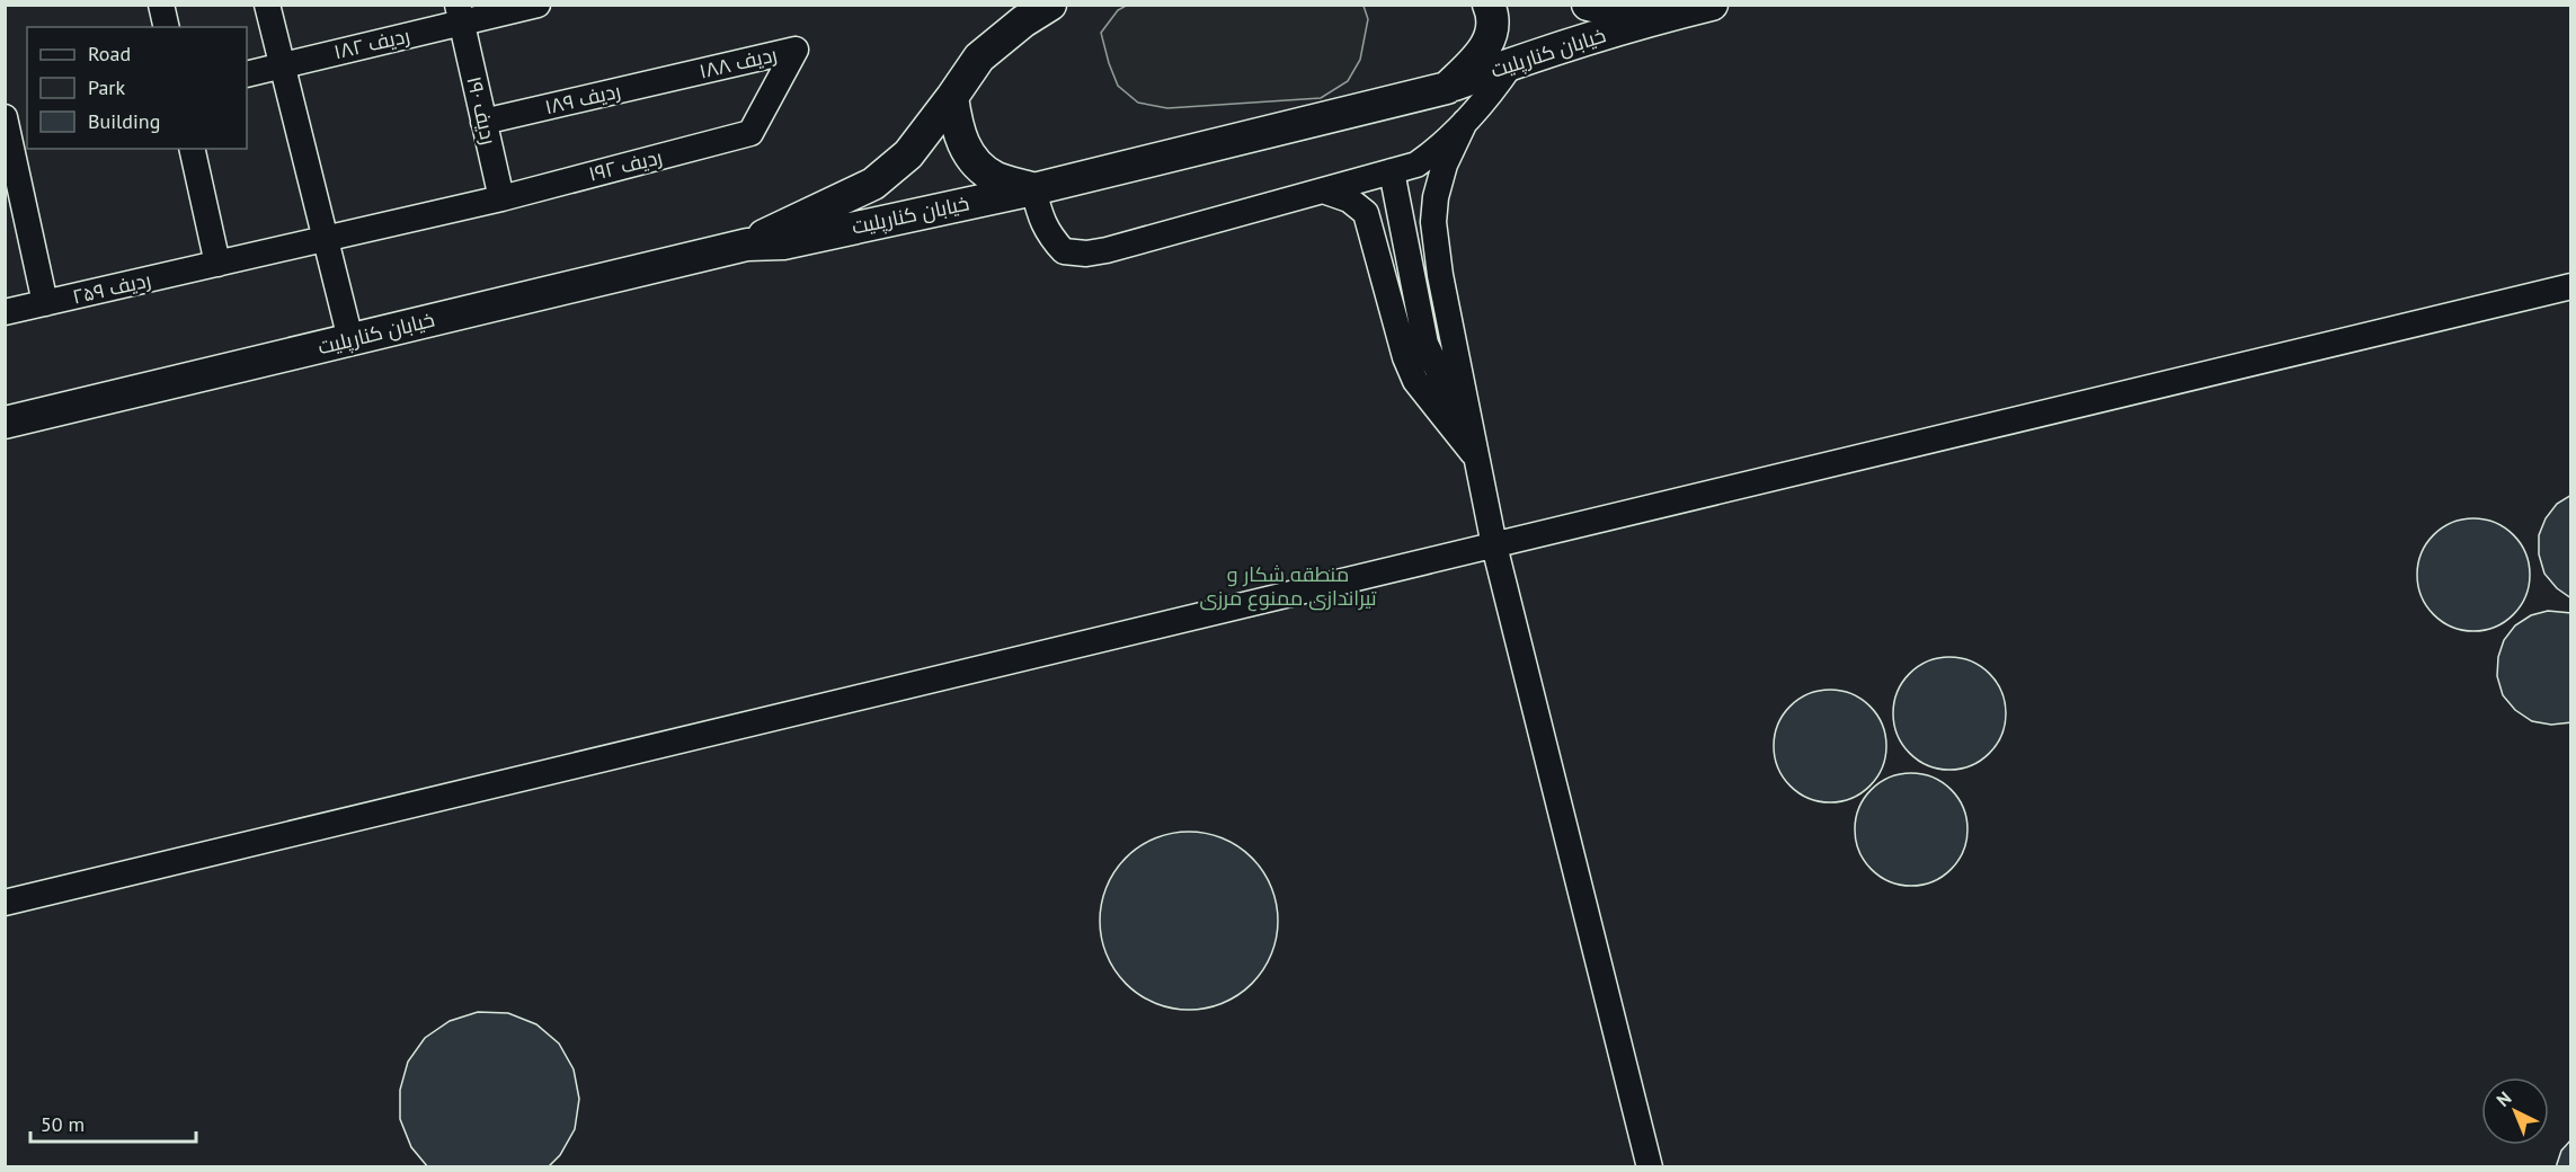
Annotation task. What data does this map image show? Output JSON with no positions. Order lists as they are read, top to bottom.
{
  "streets": {
    "main road": ["خیابان کنارپلیت"],
    "street": [
      "ردیف ۱۸۲",
      "ردیف ۱۸۸",
      "ردیف ۱۸۹",
      "ردیف ۱۹۰",
      "ردیف ۱۹۲",
      "ردیف ۲۵۹"
    ]
  },
  "crossings": [
    ["ردیف ۱۸۲", "ردیف ۱۹۰"],
    ["ردیف ۱۸۸", "ردیف ۱۸۹"],
    ["ردیف ۱۸۸", "ردیف ۱۹۲"],
    ["ردیف ۱۸۹", "ردیف ۱۹۰"],
    ["ردیف ۱۹۰", "ردیف ۱۹۲"],
    ["ردیف ۱۹۲", "ردیف ۲۵۹"]
  ],
  "parks": ["منطقه شکار و تیراندازی ممنوع مرزی"],
  "legend": ["Road", "Park", "Building"],
  "scale_bar": "50 m",
  "north": "top left"
}
